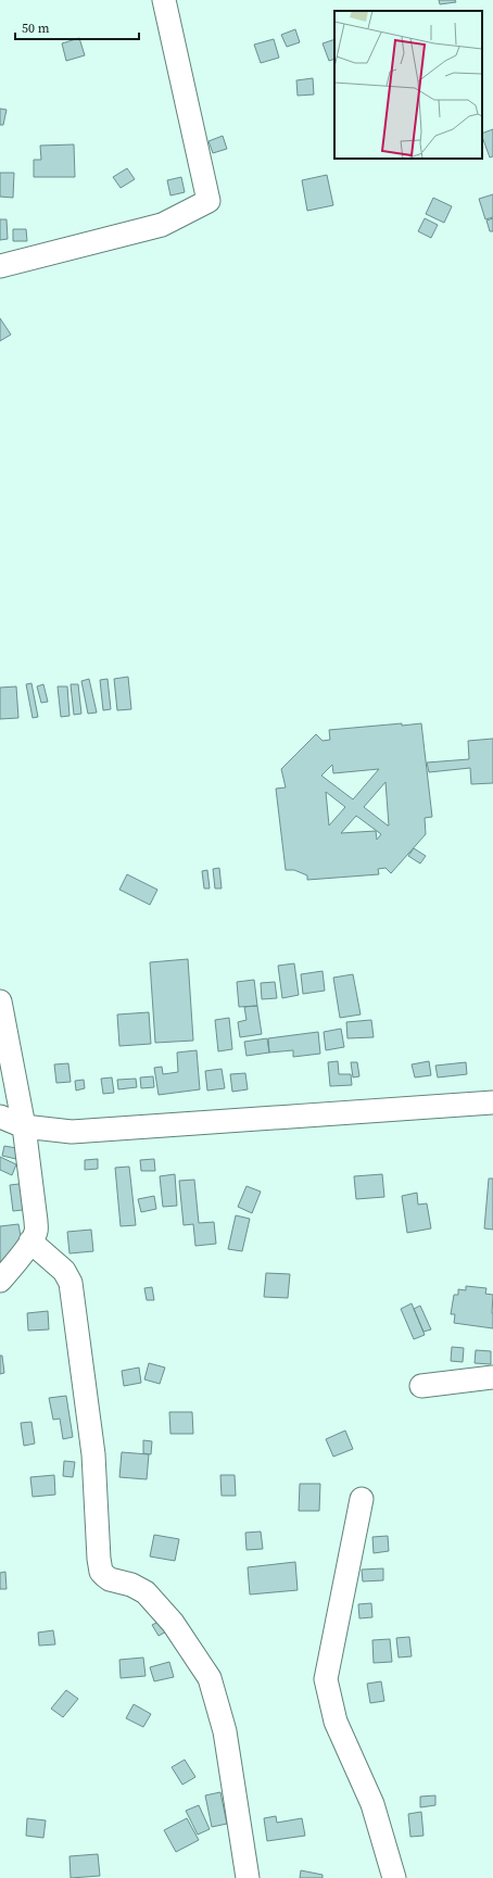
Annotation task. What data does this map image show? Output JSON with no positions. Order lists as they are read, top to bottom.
{
  "scale_bar": "50 m"
}
